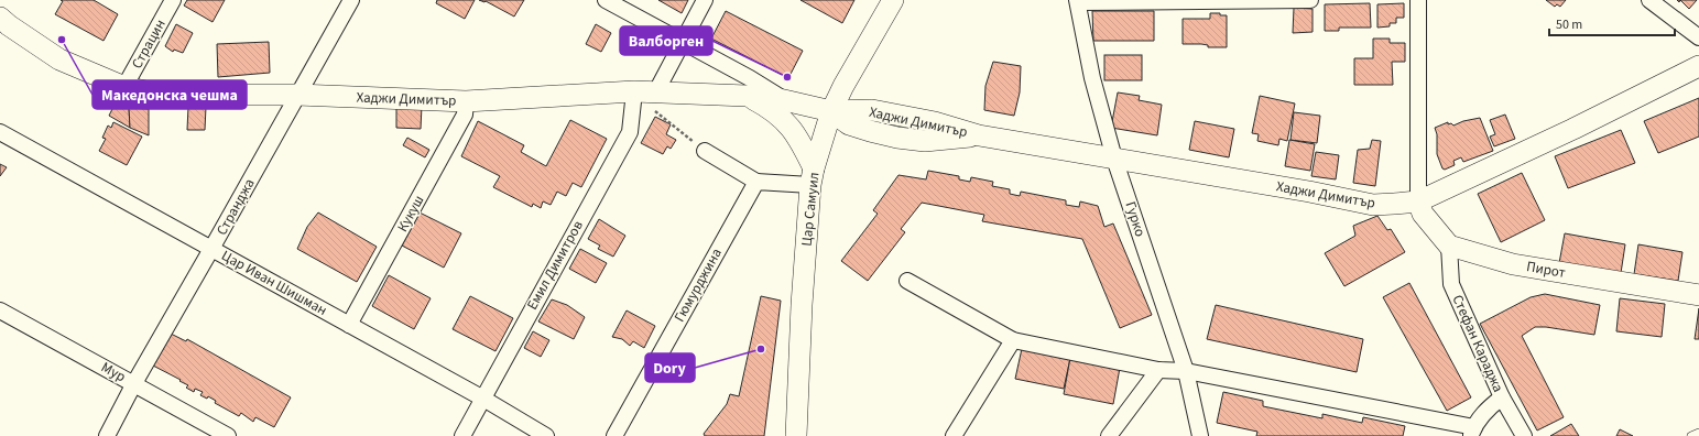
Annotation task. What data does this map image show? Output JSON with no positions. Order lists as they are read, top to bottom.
{
  "streets": {
    "street": [
      "Страцин",
      "Хаджи Димитър",
      "Странджа",
      "Цар Самуил",
      "Кукуш",
      "Гурко",
      "Емил Димитров",
      "Пирот",
      "Цар Иван Шишман",
      "Гюмурджина",
      "Стефан Караджа",
      "Мур"
    ]
  },
  "crossings": [
    ["Страцин", "Хаджи Димитър"],
    ["Хаджи Димитър", "Странджа"],
    ["Хаджи Димитър", "Цар Самуил"],
    ["Хаджи Димитър", "Кукуш"],
    ["Хаджи Димитър", "Гурко"],
    ["Хаджи Димитър", "Емил Димитров"],
    ["Странджа", "Цар Иван Шишман"],
    ["Странджа", "Мур"],
    ["Кукуш", "Цар Иван Шишман"],
    ["Емил Димитров", "Цар Иван Шишман"],
    ["Пирот", "Стефан Караджа"]
  ],
  "places": ["Македонска чешма", "Валборген", "Dory"],
  "scale_bar": "50 m"
}
